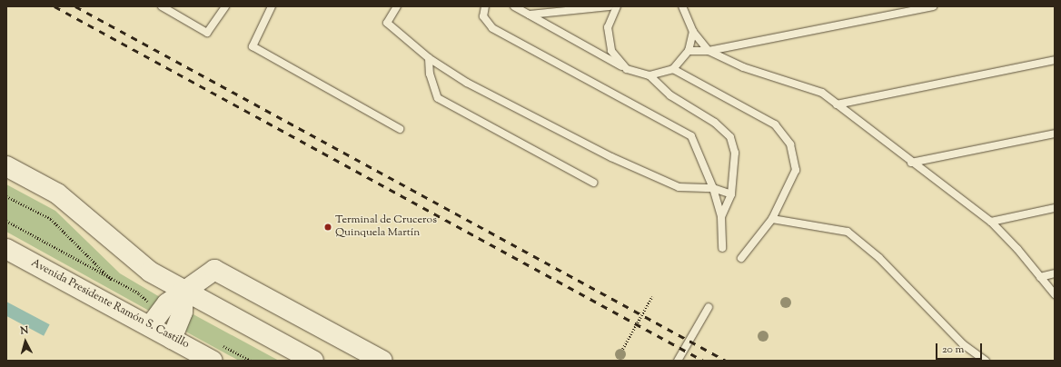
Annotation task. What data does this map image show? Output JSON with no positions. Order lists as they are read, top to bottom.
{
  "streets": {
    "main road": ["Avenida Presidente Ramón S. Castillo"]
  },
  "places": ["Terminal de Cruceros Quinquela Martín"],
  "scale_bar": "20 m",
  "north": "top"
}
